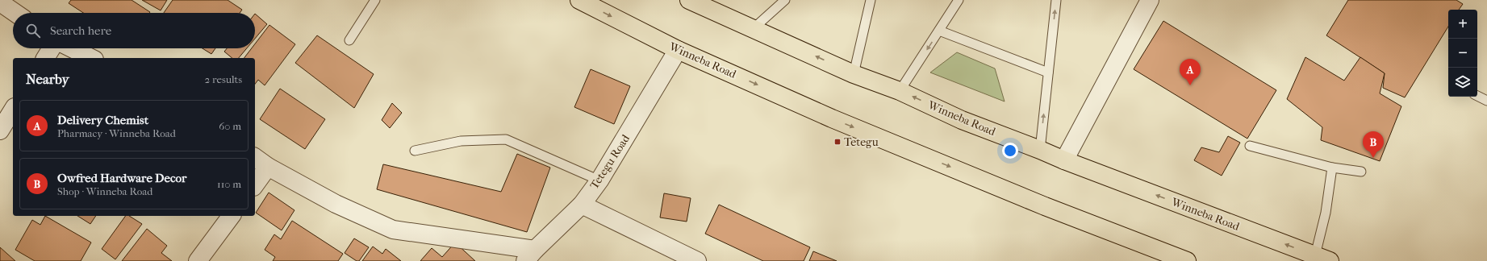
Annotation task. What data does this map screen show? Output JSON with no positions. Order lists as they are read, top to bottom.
{
  "streets": {
    "highway": ["Winneba Road"],
    "street": ["Tetegu Road"]
  },
  "crossings": [
    ["Winneba Road", "Tetegu Road"]
  ],
  "places": {
    "transit": ["Tetegu"]
  },
  "page": {
    "map_buttons": ["+", "−"],
    "search": "Search here",
    "heading": ["Nearby", "2 results"],
    "pins": ["A", "B"],
    "list": [
      {
        "mark": "A",
        "name": "Delivery Chemist",
        "note": "Pharmacy · Winneba Road",
        "value": "60 m"
      },
      {
        "mark": "B",
        "name": "Owfred Hardware Decor",
        "note": "Shop · Winneba Road",
        "value": "110 m"
      }
    ]
  }
}
